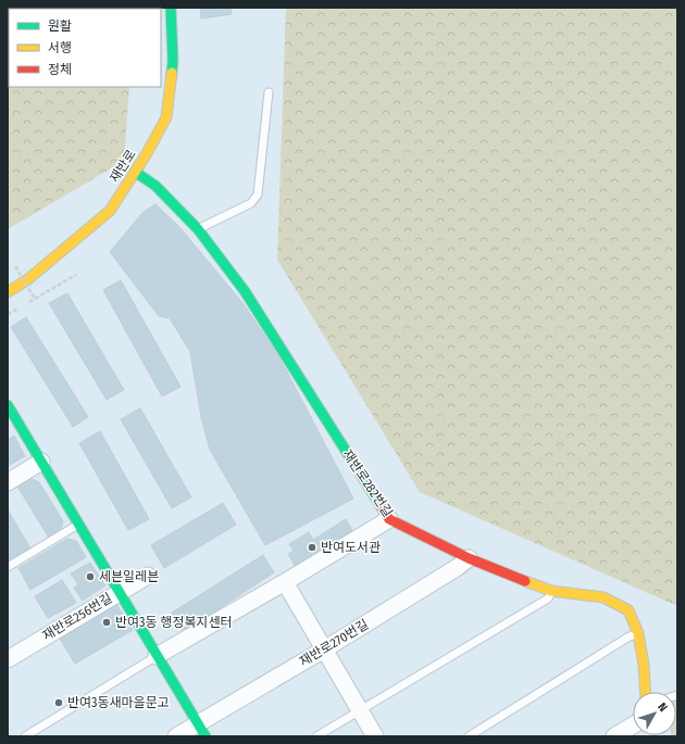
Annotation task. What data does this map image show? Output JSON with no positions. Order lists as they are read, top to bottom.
{
  "streets": {
    "street": [
      "재반로",
      "재반로282번길",
      "재반로256번길",
      "재반로270번길"
    ]
  },
  "crossings": [
    ["재반로", "재반로282번길"],
    ["재반로282번길", "재반로270번길"]
  ],
  "places": [
    "반여도서관",
    "세븐일레븐",
    "반여3동 행정복지센터",
    "반여3동새마을문고"
  ],
  "legend": ["원활", "서행", "정체"],
  "north": "top right"
}
